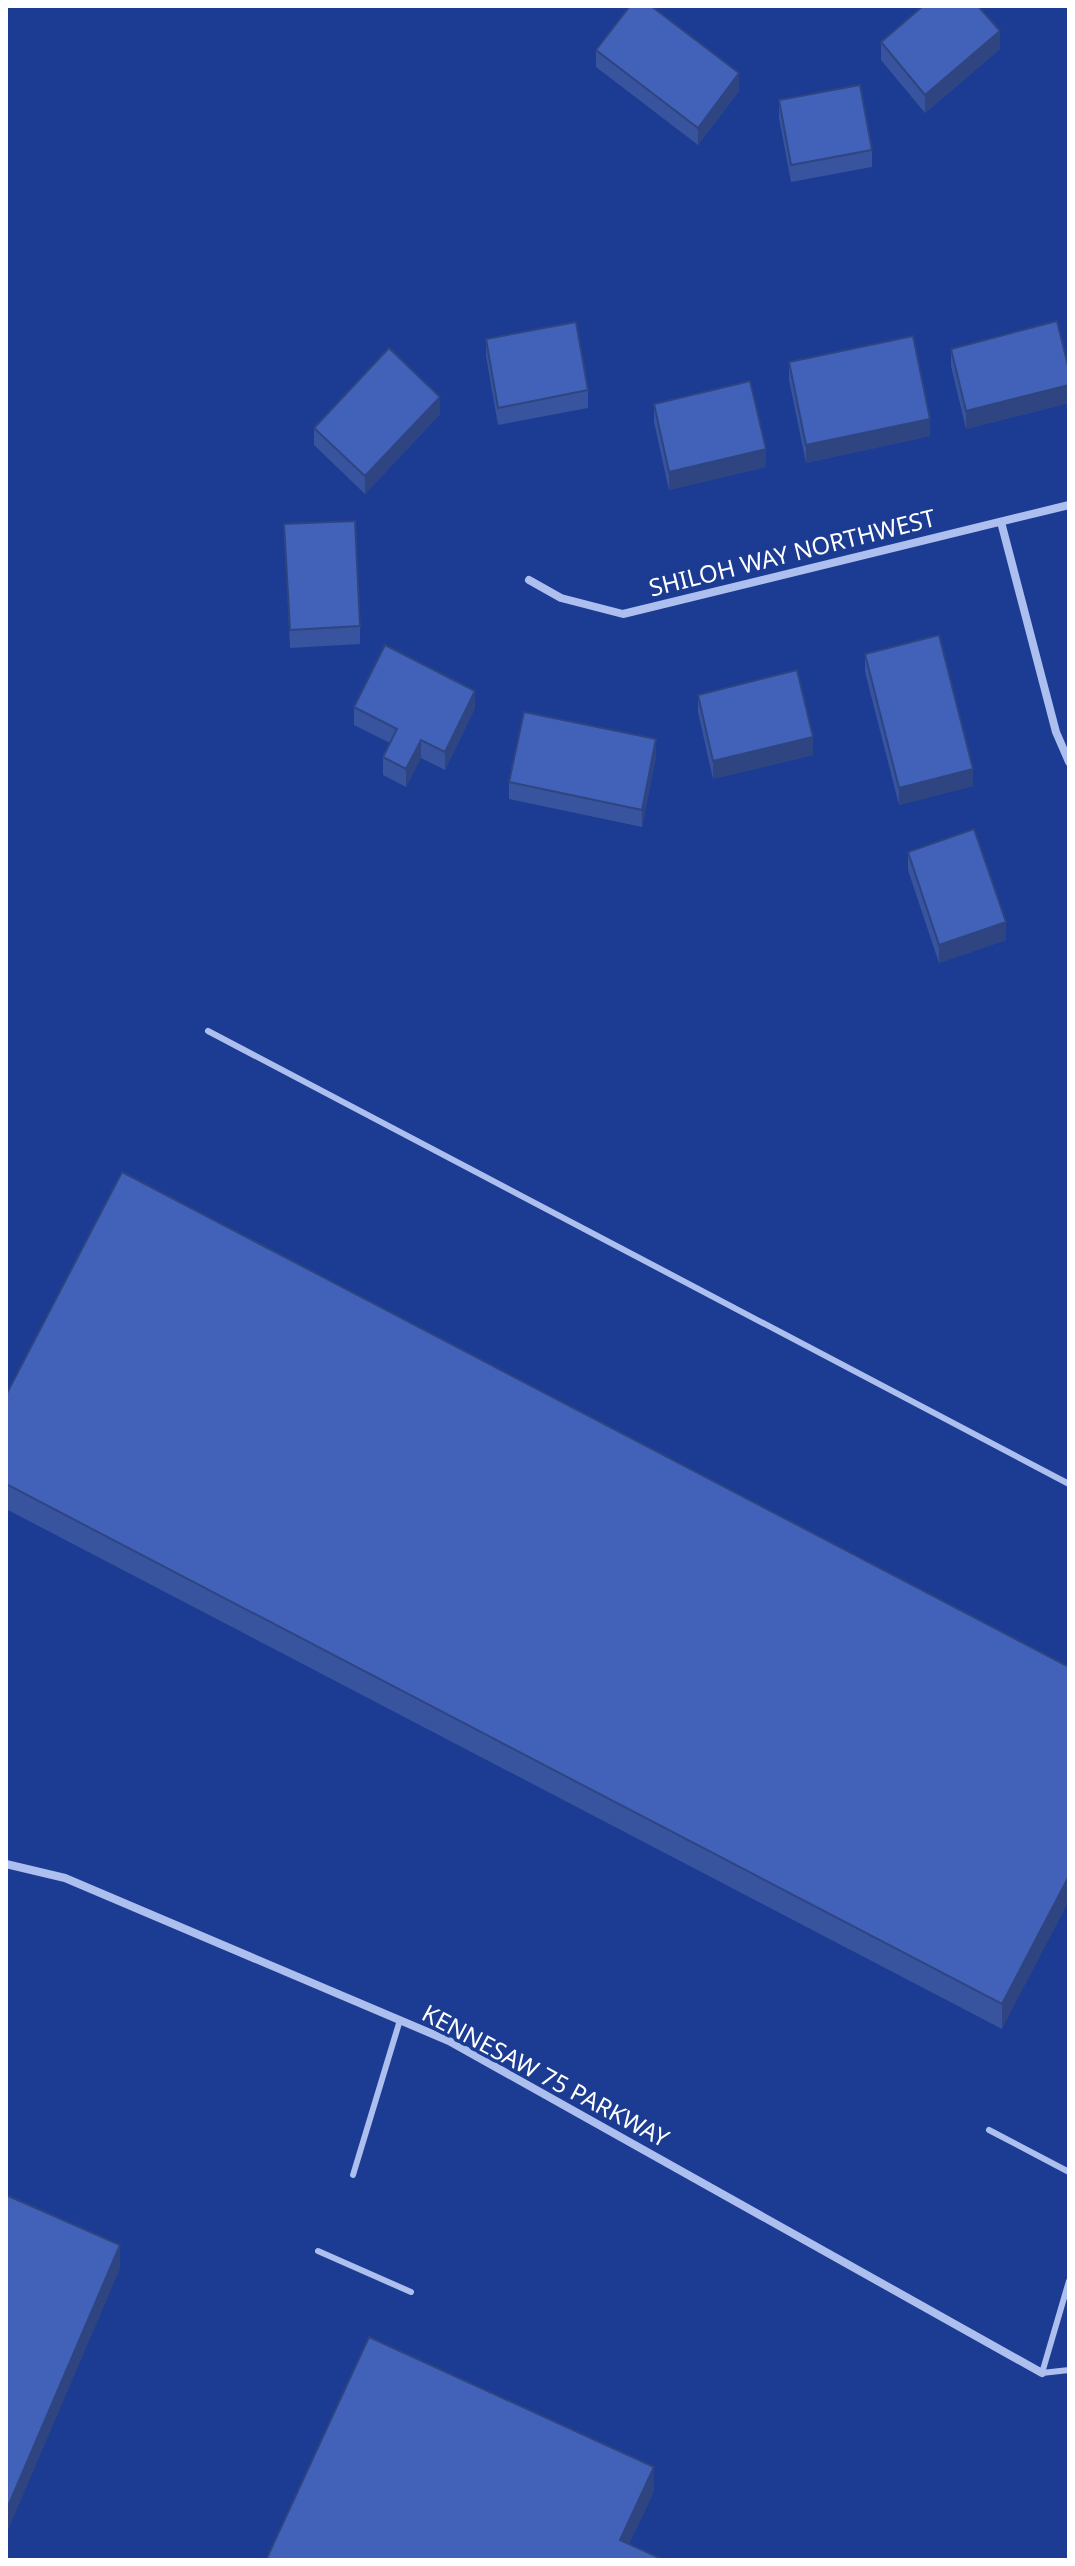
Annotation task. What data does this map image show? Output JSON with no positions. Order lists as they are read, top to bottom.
{
  "streets": {
    "street": ["SHILOH WAY NORTHWEST", "KENNESAW 75 PARKWAY"]
  }
}
